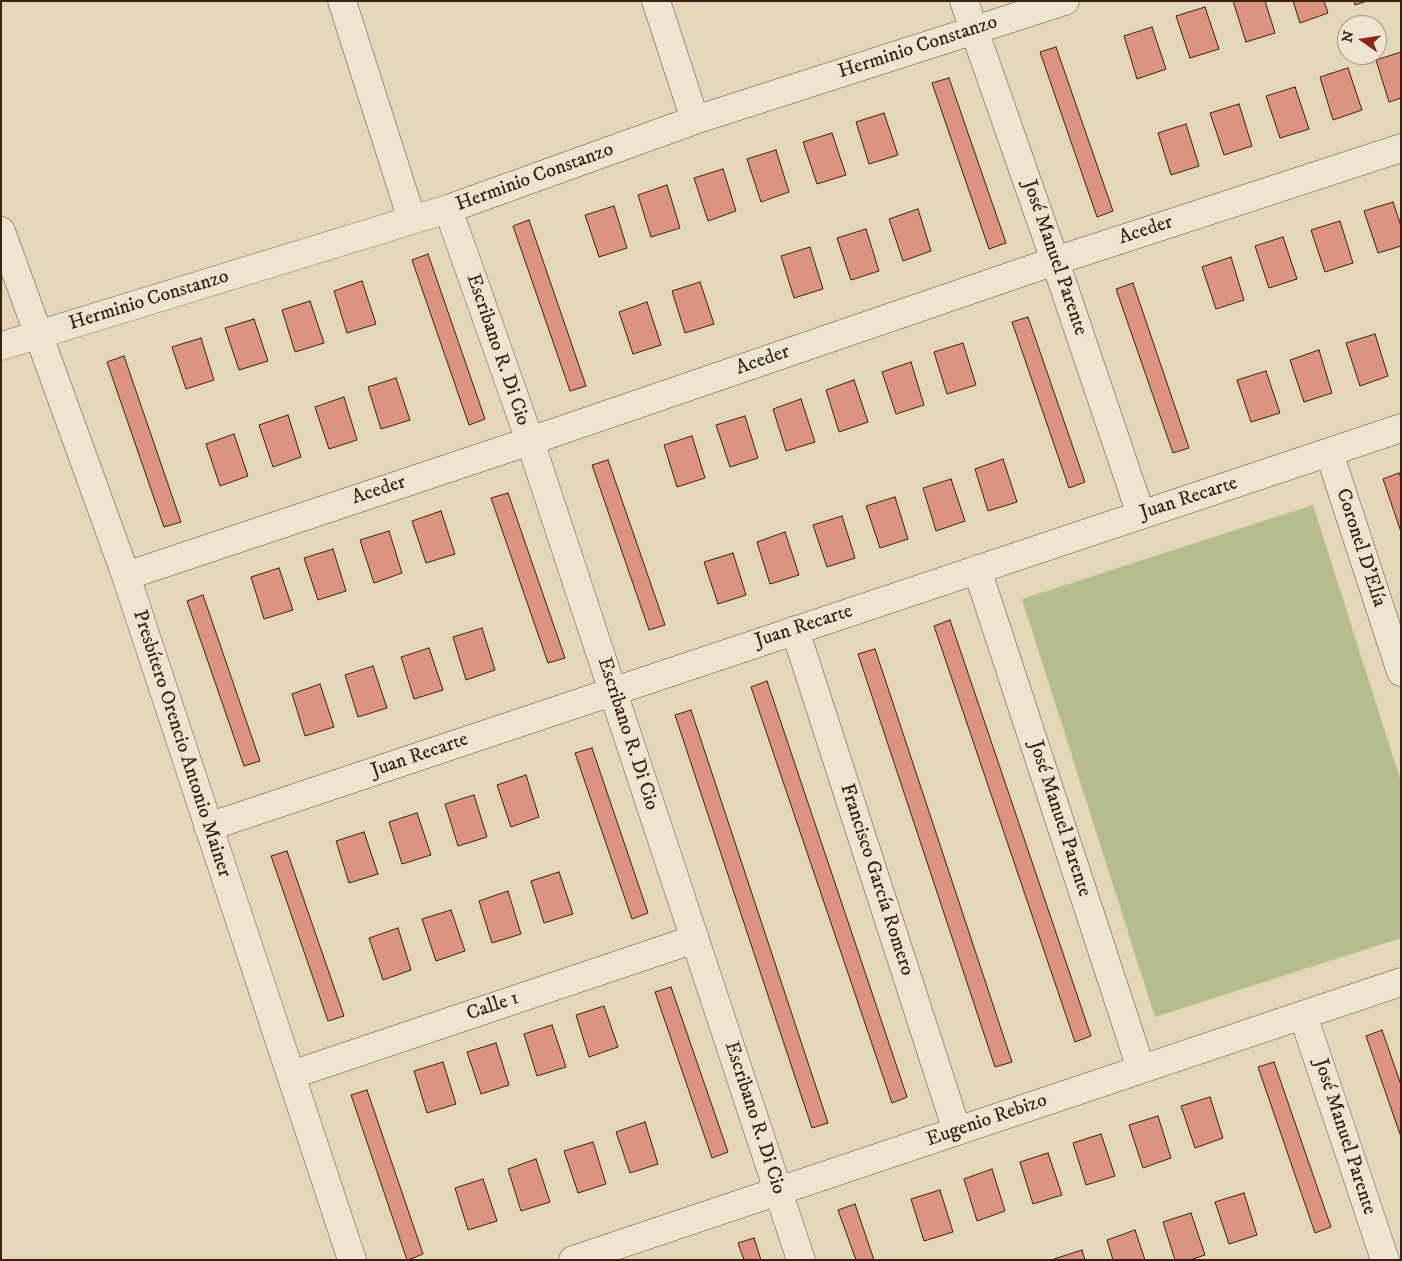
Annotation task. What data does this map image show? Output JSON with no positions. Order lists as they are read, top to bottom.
{
  "streets": {
    "street": [
      "Herminio Constanzo",
      "Aceder",
      "José Manuel Parente",
      "Escribano R. Di Cio",
      "Juan Recarte",
      "Coronel D'Elía",
      "Presbítero Orencio Antonio Mainer",
      "Francisco García Romero",
      "Calle 1",
      "Eugenio Rebizo"
    ]
  },
  "crossings": [
    ["Herminio Constanzo", "José Manuel Parente"],
    ["Herminio Constanzo", "Escribano R. Di Cio"],
    ["Herminio Constanzo", "Presbítero Orencio Antonio Mainer"],
    ["Aceder", "José Manuel Parente"],
    ["Aceder", "Escribano R. Di Cio"],
    ["Aceder", "Presbítero Orencio Antonio Mainer"],
    ["José Manuel Parente", "Juan Recarte"],
    ["José Manuel Parente", "Eugenio Rebizo"],
    ["Escribano R. Di Cio", "Juan Recarte"],
    ["Escribano R. Di Cio", "Calle 1"],
    ["Escribano R. Di Cio", "Eugenio Rebizo"],
    ["Juan Recarte", "Coronel D'Elía"],
    ["Juan Recarte", "Presbítero Orencio Antonio Mainer"],
    ["Juan Recarte", "Francisco García Romero"],
    ["Presbítero Orencio Antonio Mainer", "Calle 1"],
    ["Francisco García Romero", "Eugenio Rebizo"]
  ],
  "north": "left"
}
